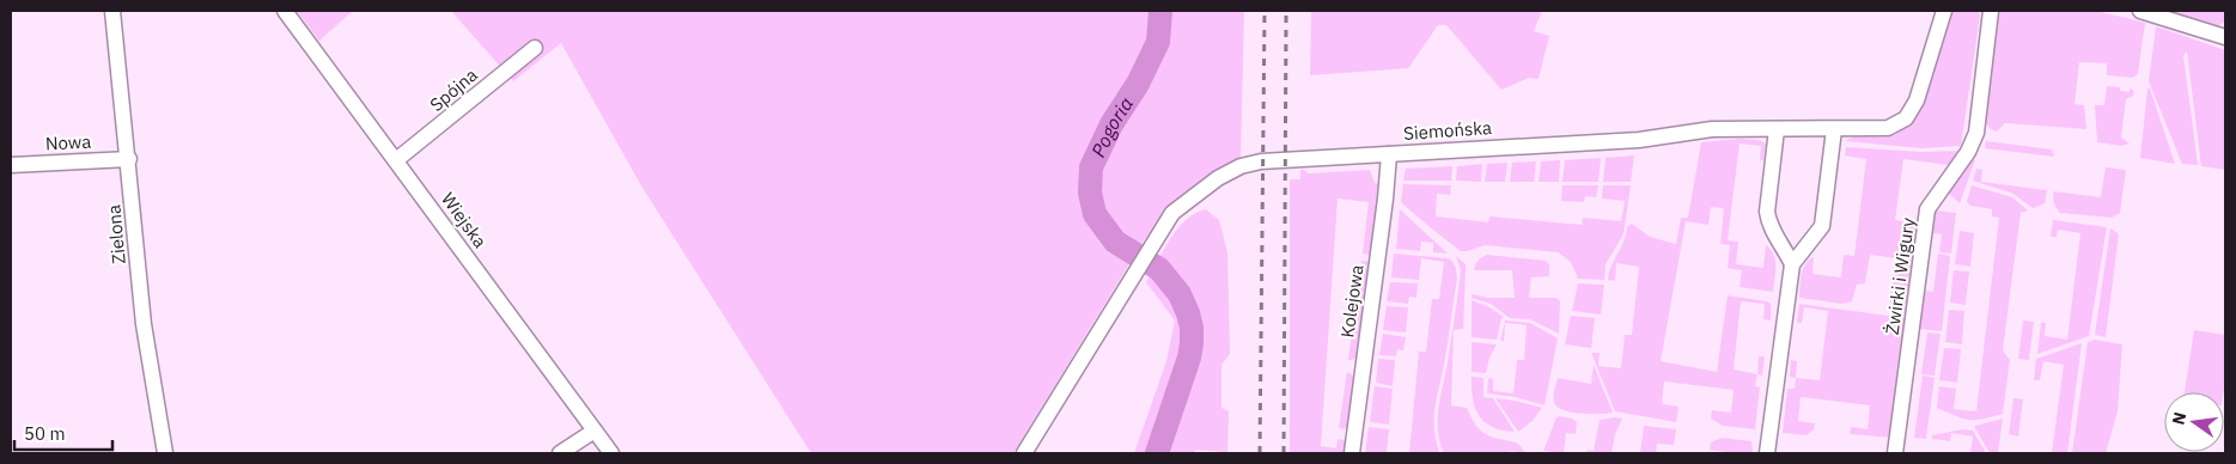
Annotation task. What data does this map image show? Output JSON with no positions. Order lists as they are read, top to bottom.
{
  "streets": {
    "street": [
      "Spójna",
      "Siemońska",
      "Nowa",
      "Wiejska",
      "Zielona",
      "Żwirki i Wigury",
      "Kolejowa"
    ]
  },
  "crossings": [
    ["Spójna", "Wiejska"],
    ["Siemońska", "Kolejowa"],
    ["Nowa", "Zielona"]
  ],
  "water": ["Pogoria"],
  "scale_bar": "50 m",
  "north": "left"
}
